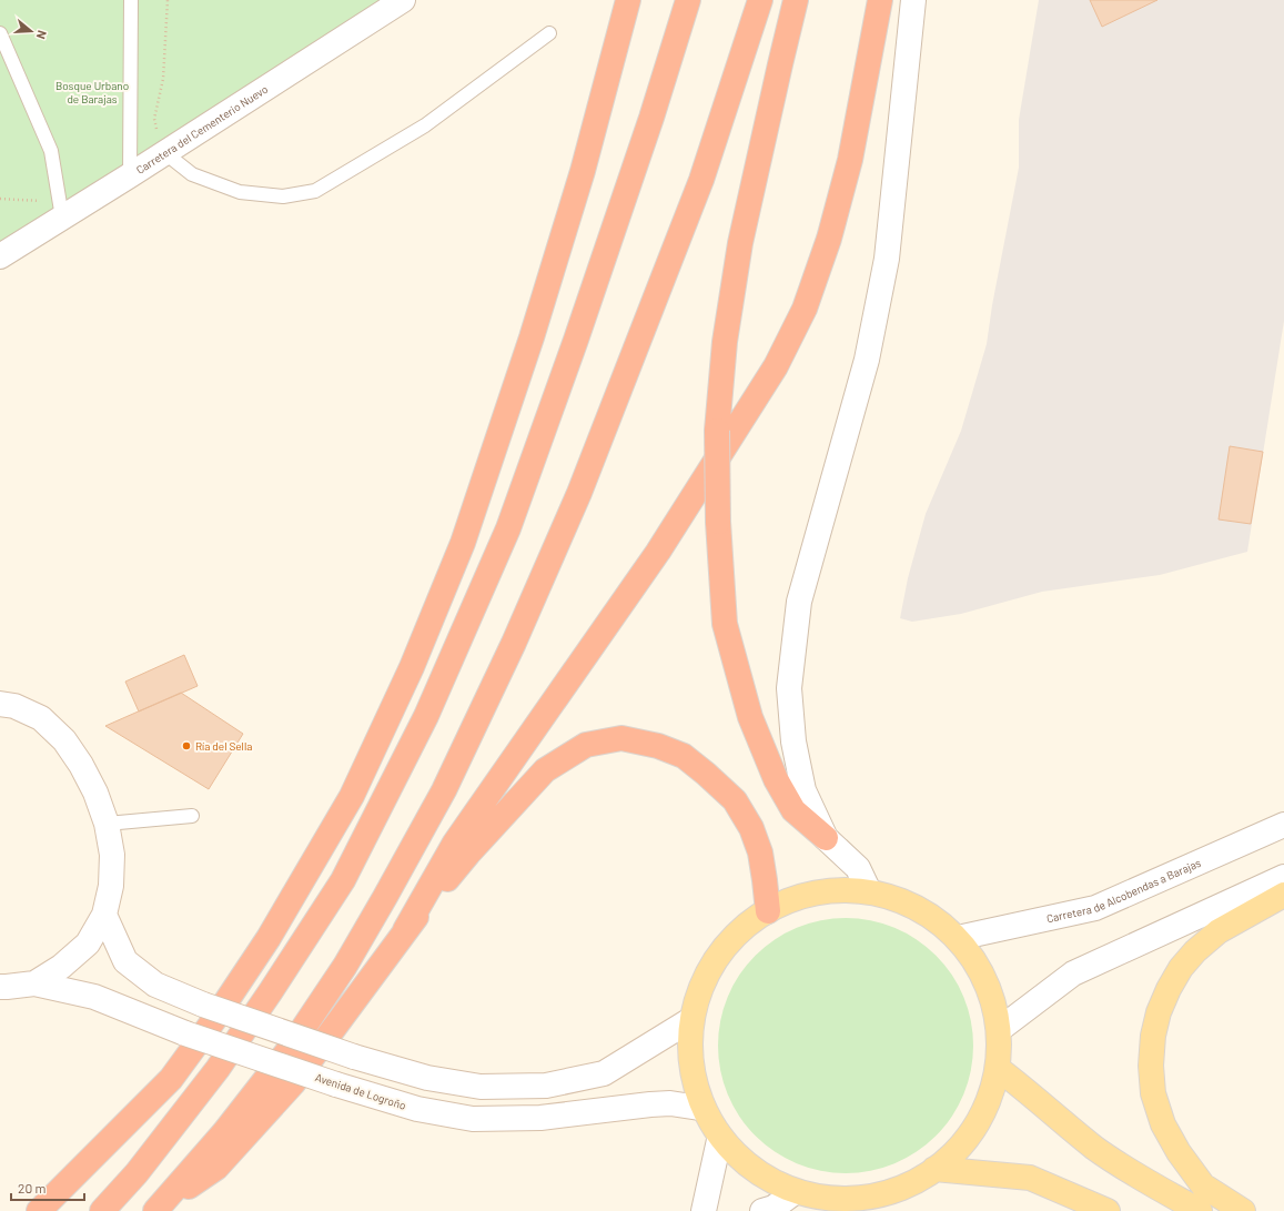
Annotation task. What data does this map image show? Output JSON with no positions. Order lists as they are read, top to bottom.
{
  "streets": {
    "street": ["Carretera del Cementerio Nuevo", "Carretera de Alcobendas a Barajas", "Avenida de Logroño"]
  },
  "parks": ["Bosque Urbano de Barajas"],
  "places": ["Ría del Sella"],
  "scale_bar": "20 m",
  "north": "right"
}
